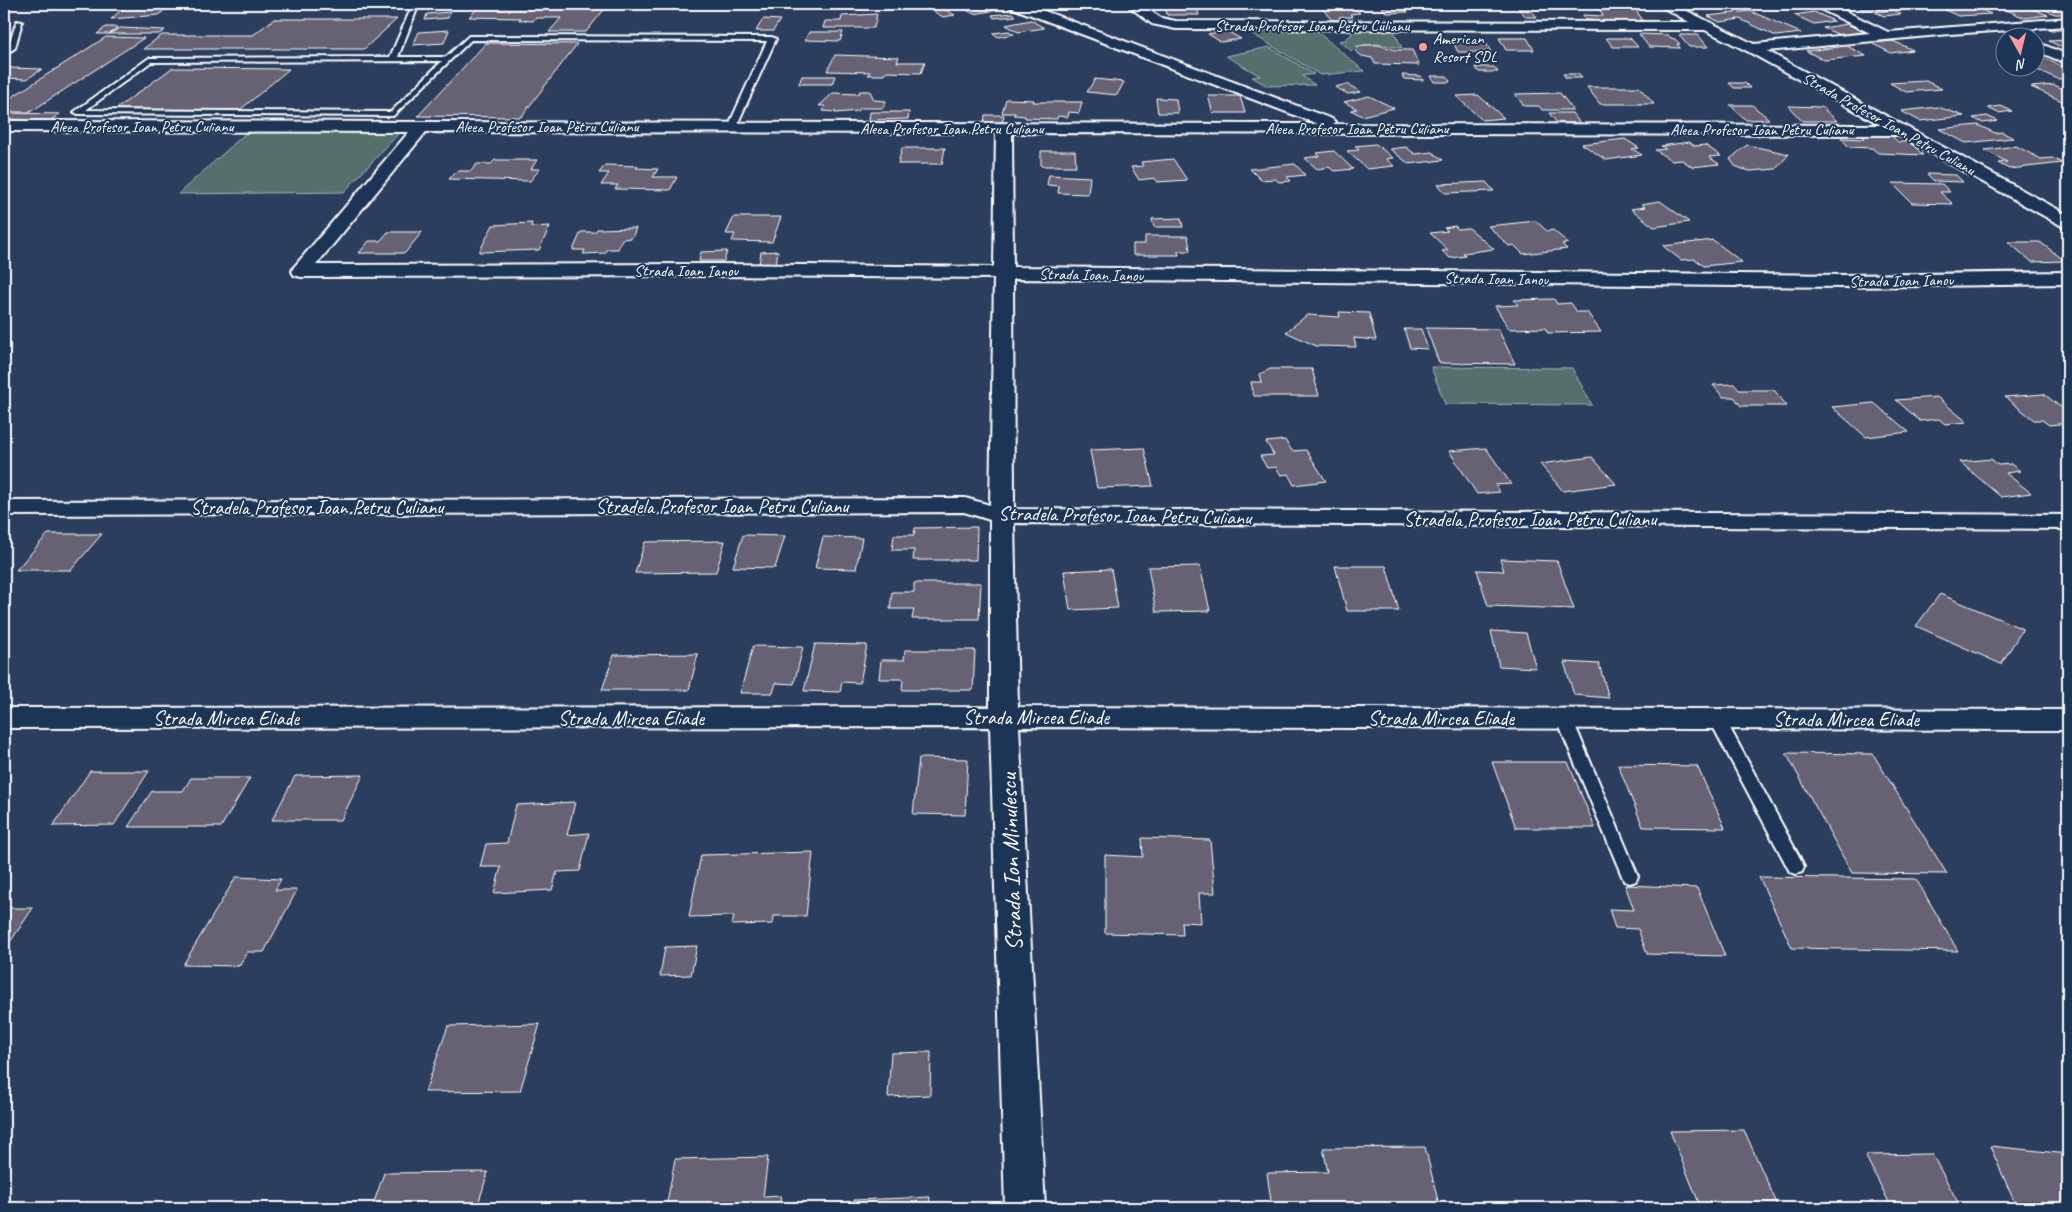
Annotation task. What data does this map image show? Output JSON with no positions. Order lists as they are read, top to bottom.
{
  "streets": {
    "street": [
      "Strada Profesor Ioan Petru Culianu",
      "Aleea Profesor Ioan Petru Culianu",
      "Strada Ioan Ianov",
      "Stradela Profesor Ioan Petru Culianu",
      "Strada Mircea Eliade",
      "Strada Ion Minulescu"
    ]
  },
  "crossings": [
    ["Strada Profesor Ioan Petru Culianu", "Aleea Profesor Ioan Petru Culianu"],
    ["Aleea Profesor Ioan Petru Culianu", "Strada Ioan Ianov"],
    ["Aleea Profesor Ioan Petru Culianu", "Strada Ion Minulescu"],
    ["Strada Ioan Ianov", "Strada Ion Minulescu"],
    ["Stradela Profesor Ioan Petru Culianu", "Strada Ion Minulescu"],
    ["Strada Mircea Eliade", "Strada Ion Minulescu"]
  ],
  "places": ["American Resort SDL"],
  "north": "bottom"
}
